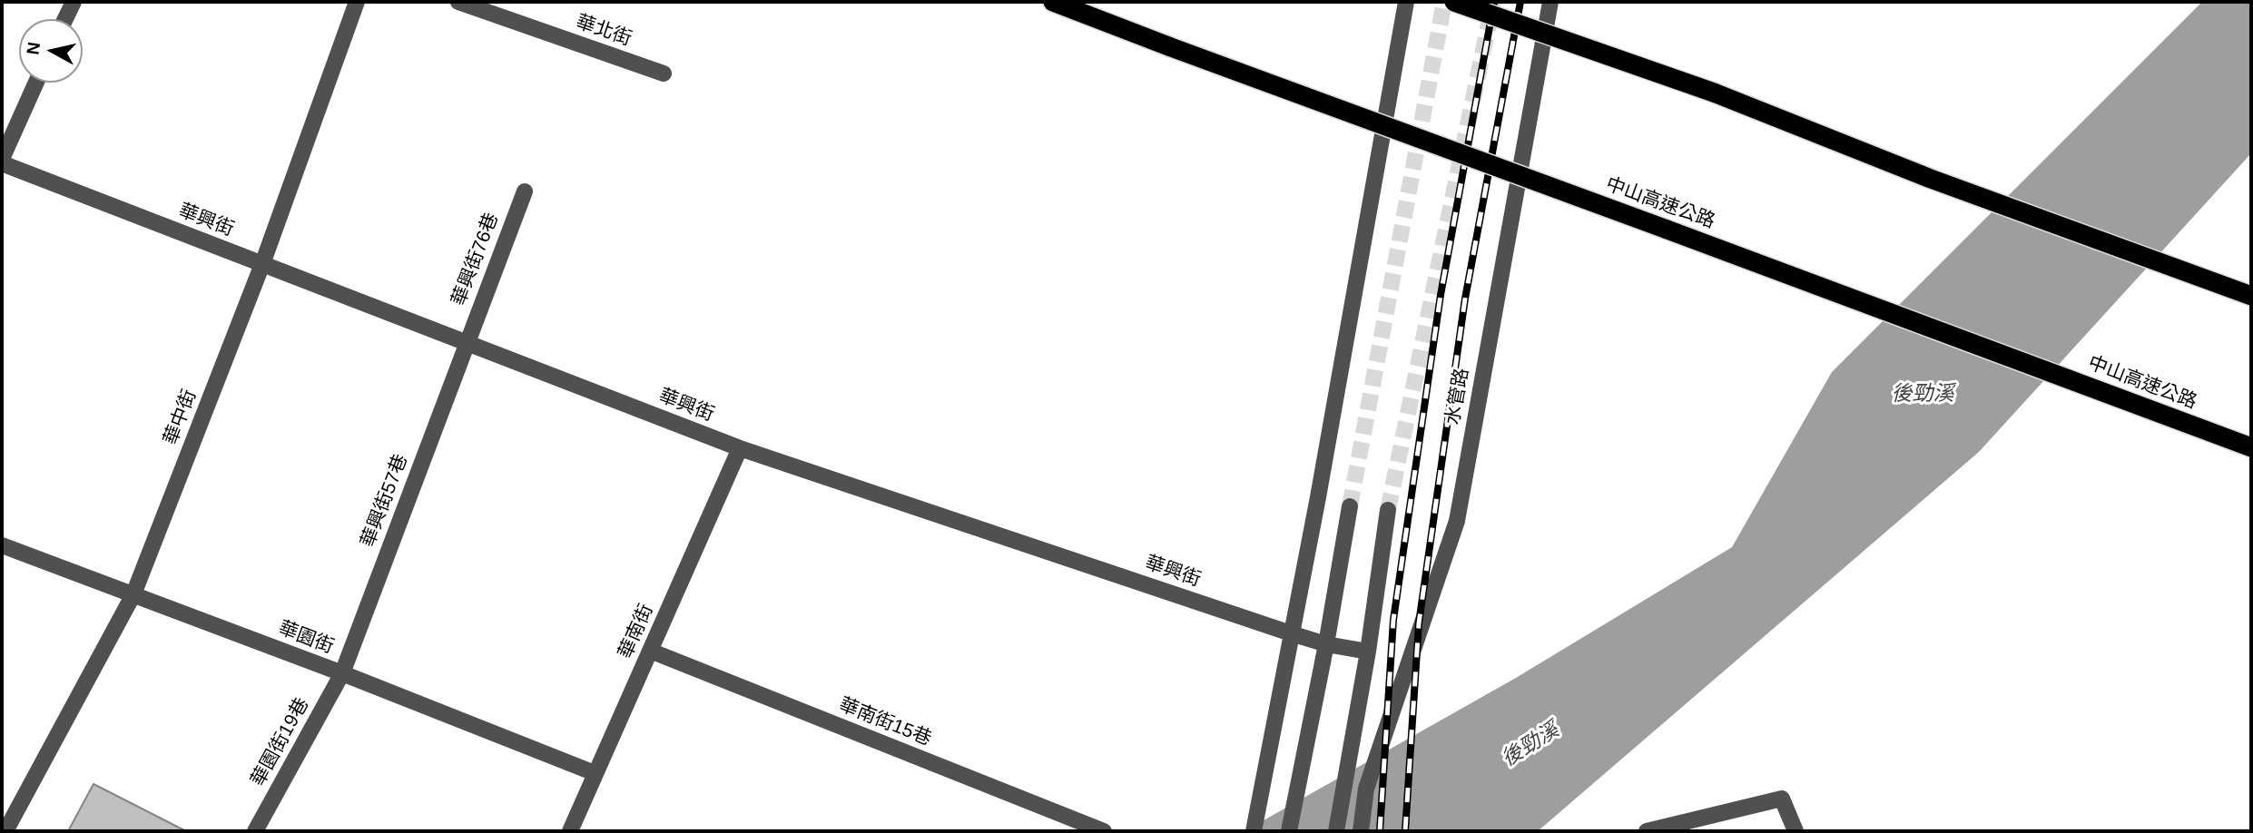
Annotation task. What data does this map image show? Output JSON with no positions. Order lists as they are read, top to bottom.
{
  "streets": {
    "highway": ["中山高速公路"],
    "street": [
      "華北街",
      "華興街",
      "華興街76巷",
      "水管路",
      "華中街",
      "華興街57巷",
      "華南街",
      "華園街",
      "華南街15巷",
      "華園街19巷"
    ]
  },
  "crossings": [
    ["華興街", "華興街76巷"],
    ["華興街", "華中街"],
    ["華興街", "華興街57巷"],
    ["華興街", "華南街"],
    ["華興街76巷", "華興街57巷"],
    ["華中街", "華園街"],
    ["華興街57巷", "華園街"],
    ["華興街57巷", "華園街19巷"],
    ["華南街", "華園街"],
    ["華南街", "華南街15巷"],
    ["華園街", "華園街19巷"]
  ],
  "water": ["後勁溪"],
  "north": "left"
}
